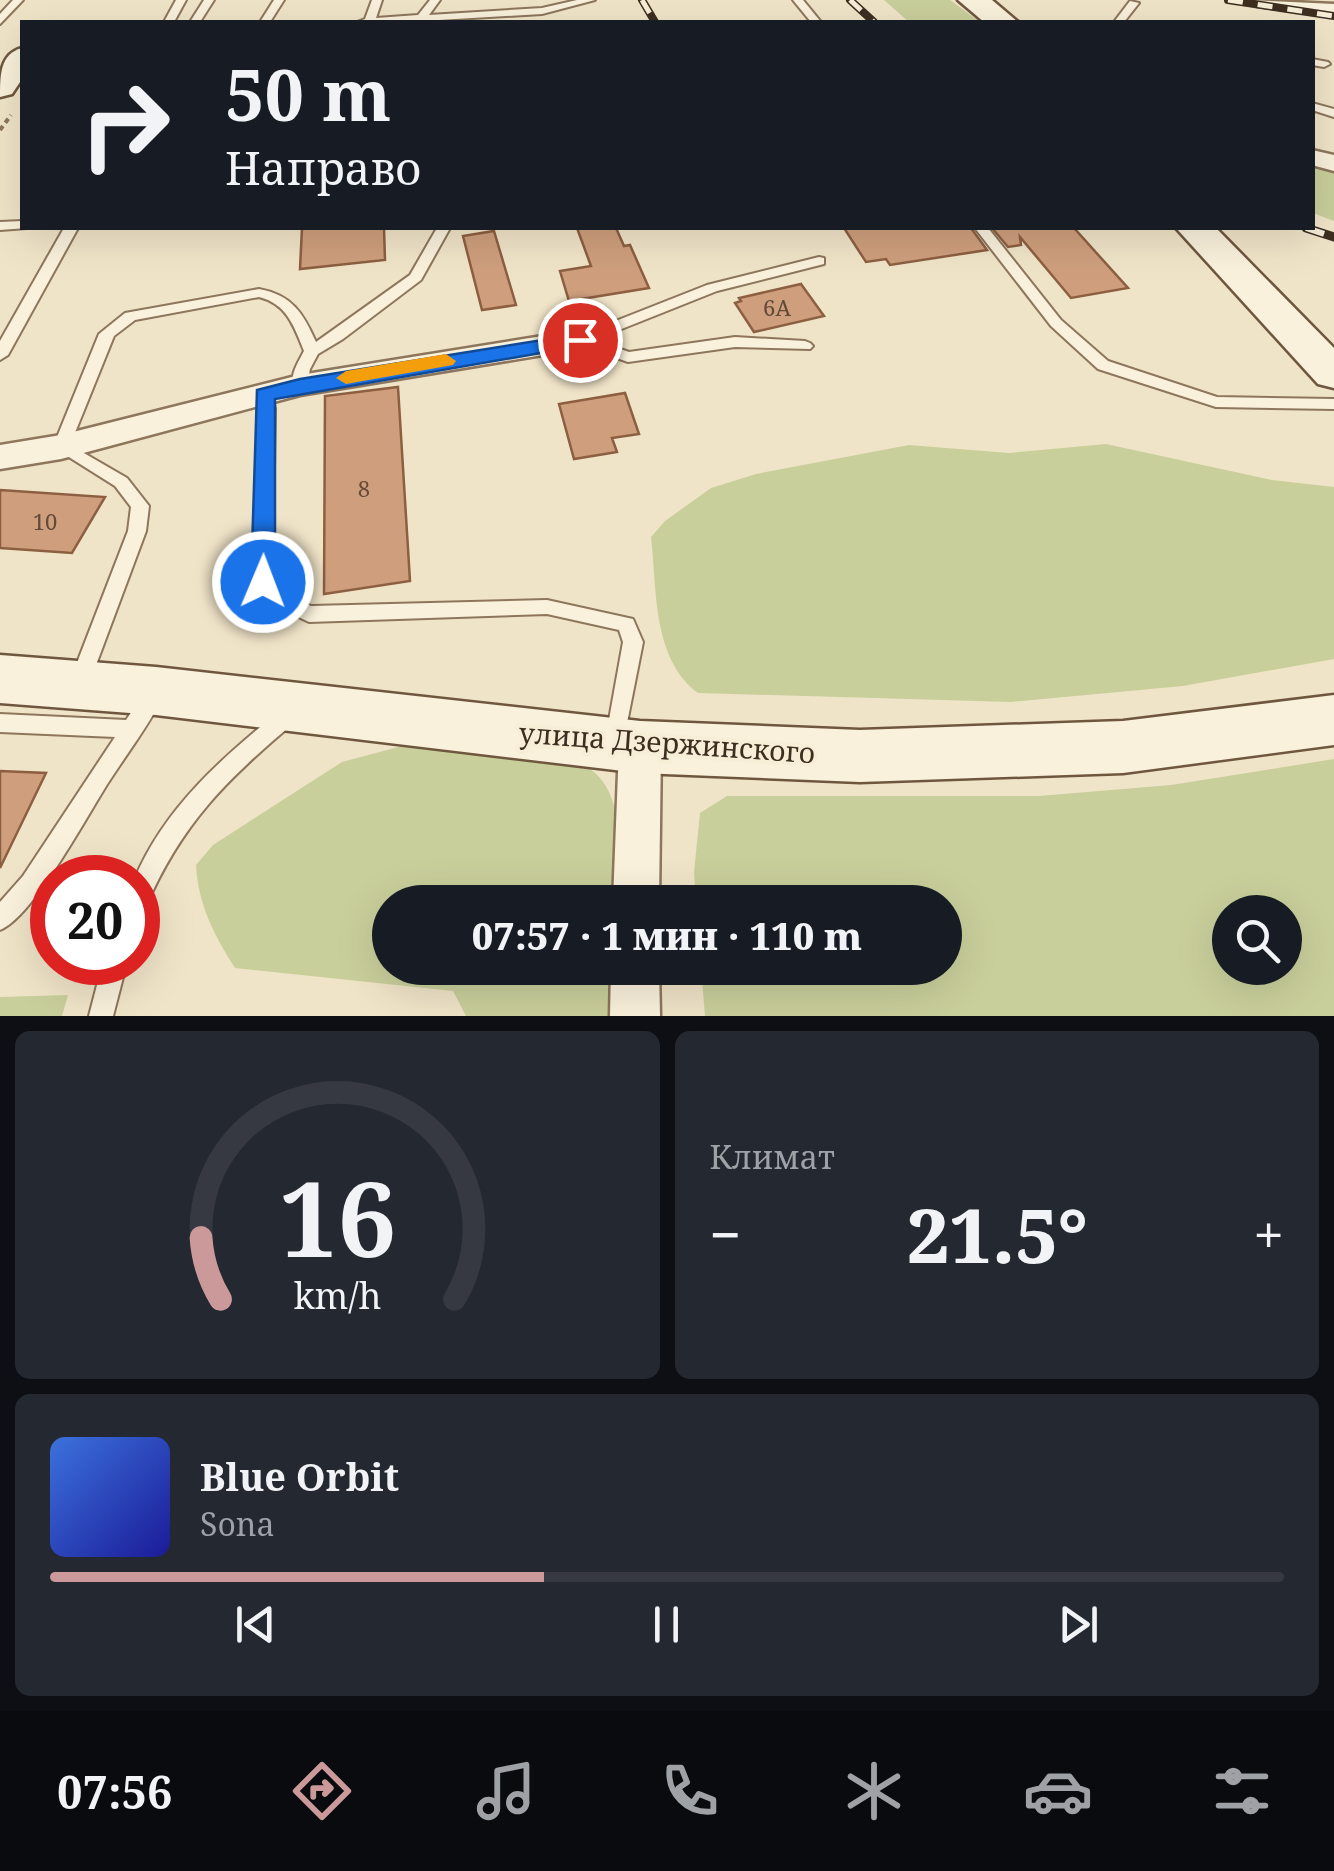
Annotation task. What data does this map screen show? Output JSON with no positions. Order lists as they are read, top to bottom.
{
  "streets": {
    "main road": ["улица Дзержинского"]
  },
  "house_numbers": ["6А", "8", "10"],
  "page": {
    "turn": ["50 m", "Направо"],
    "limit": "20",
    "trip": "07:57 · 1 мин · 110 m",
    "tile": "Климат",
    "heat": ["−", "21.5°", "+"],
    "song": ["Blue Orbit", "Sona"],
    "tabs": "07:56",
    "gauge": ["16", "km/h"]
  }
}
